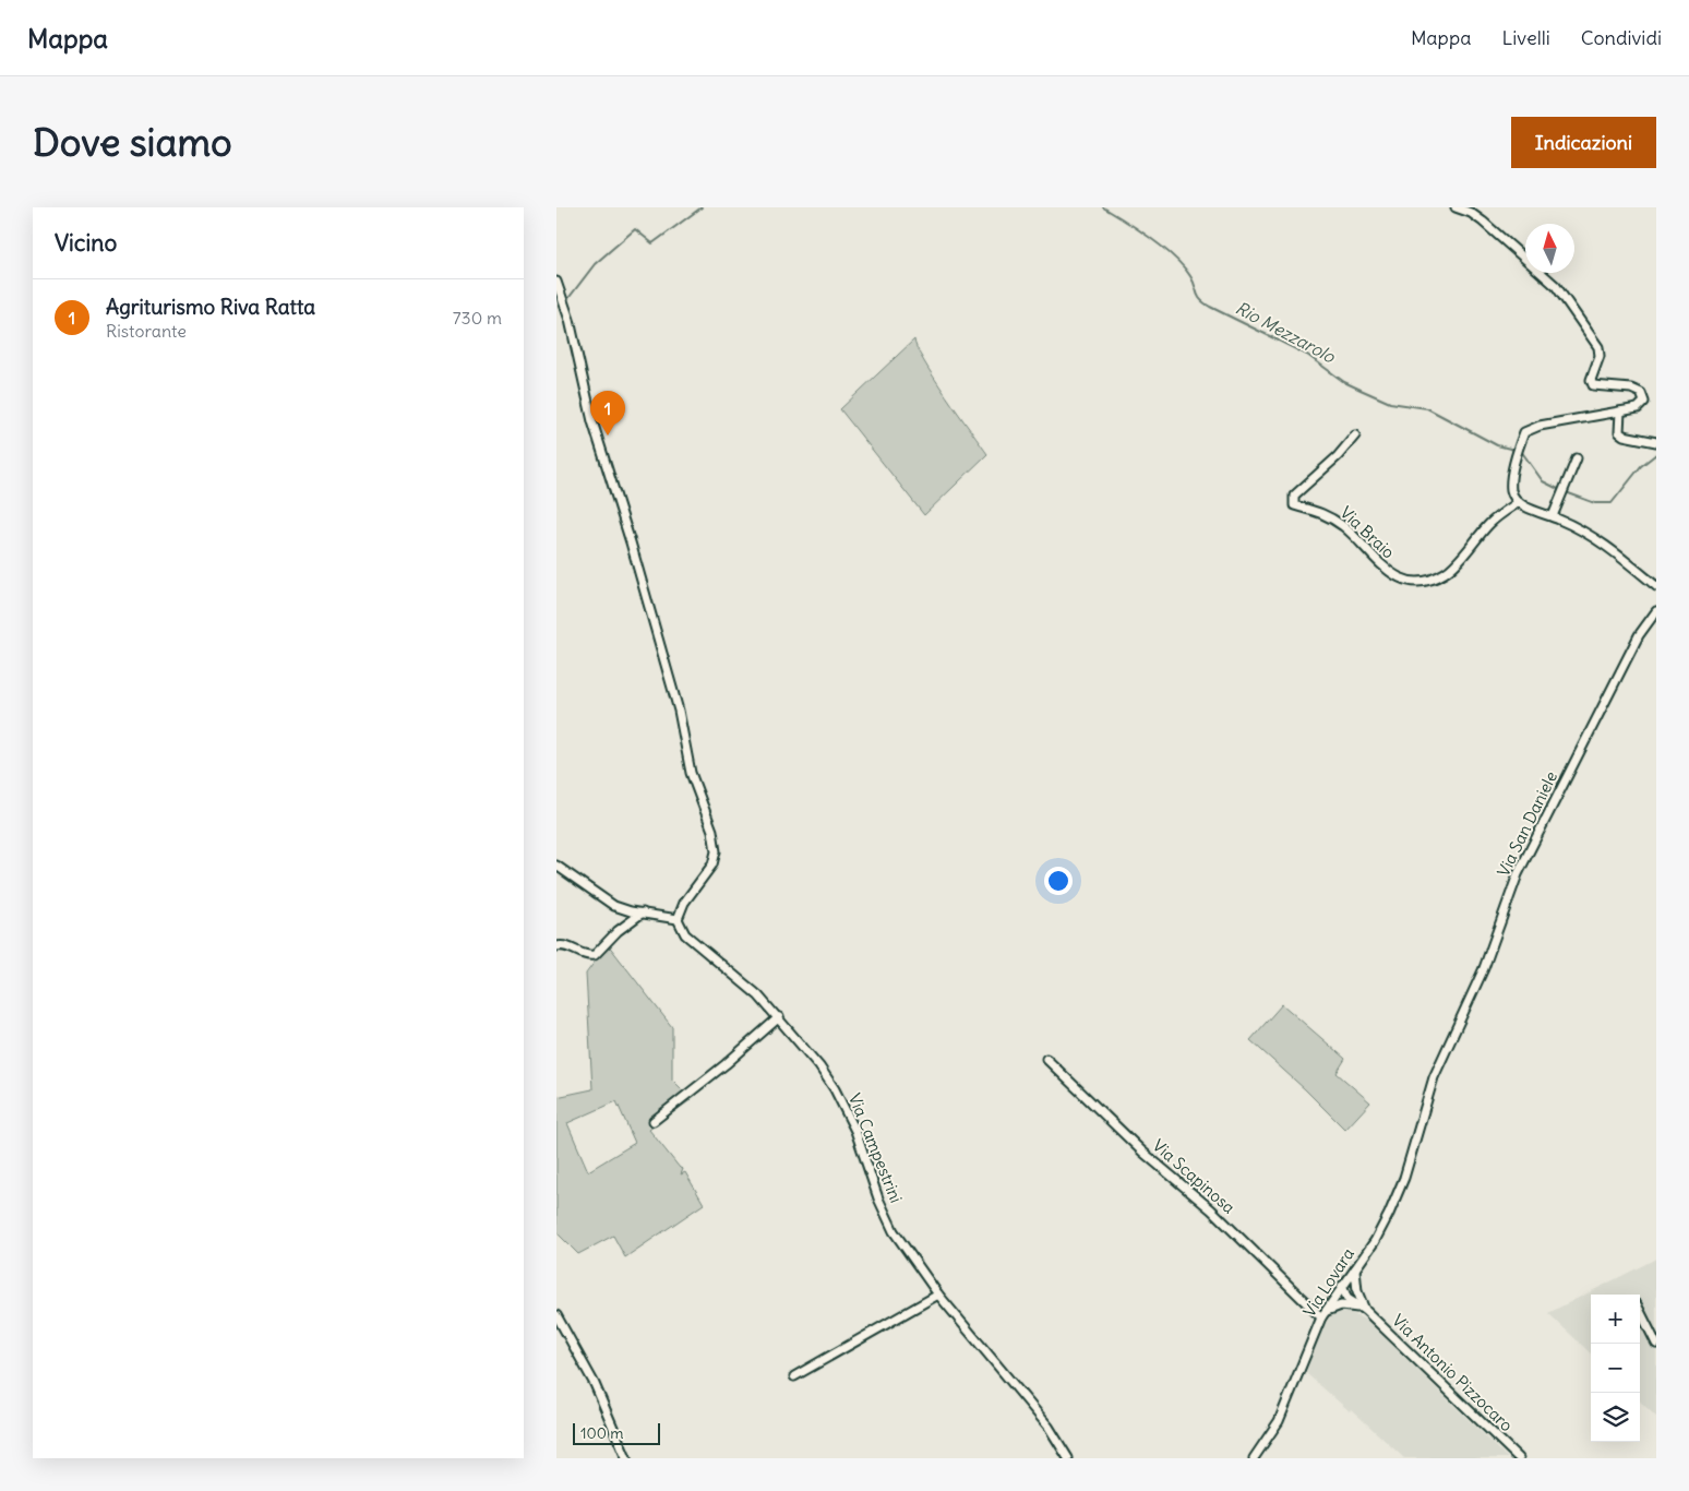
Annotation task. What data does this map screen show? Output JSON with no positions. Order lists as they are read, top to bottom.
{
  "streets": {
    "street": [
      "Via Braio",
      "Via San Daniele",
      "Via Campestrini",
      "Via Scapinosa",
      "Via Lovara",
      "Via Antonio Pizzocaro"
    ]
  },
  "crossings": [
    ["Via San Daniele", "Via Lovara"],
    ["Via Scapinosa", "Via Lovara"],
    ["Via Lovara", "Via Antonio Pizzocaro"]
  ],
  "water": ["Rio Mezzarolo"],
  "scale_bar": "100 m",
  "north": "top",
  "page": {
    "header": "Mappa",
    "nav": ["Mappa", "Livelli", "Condividi"],
    "buttons": "Indicazioni",
    "title": "Dove siamo",
    "heading": "Vicino",
    "list": [
      {
        "mark": "1",
        "name": "Agriturismo Riva Ratta",
        "note": "Ristorante",
        "value": "730 m"
      }
    ],
    "pins": "1",
    "map_buttons": ["+", "−"],
    "scale": "100 m"
  }
}
